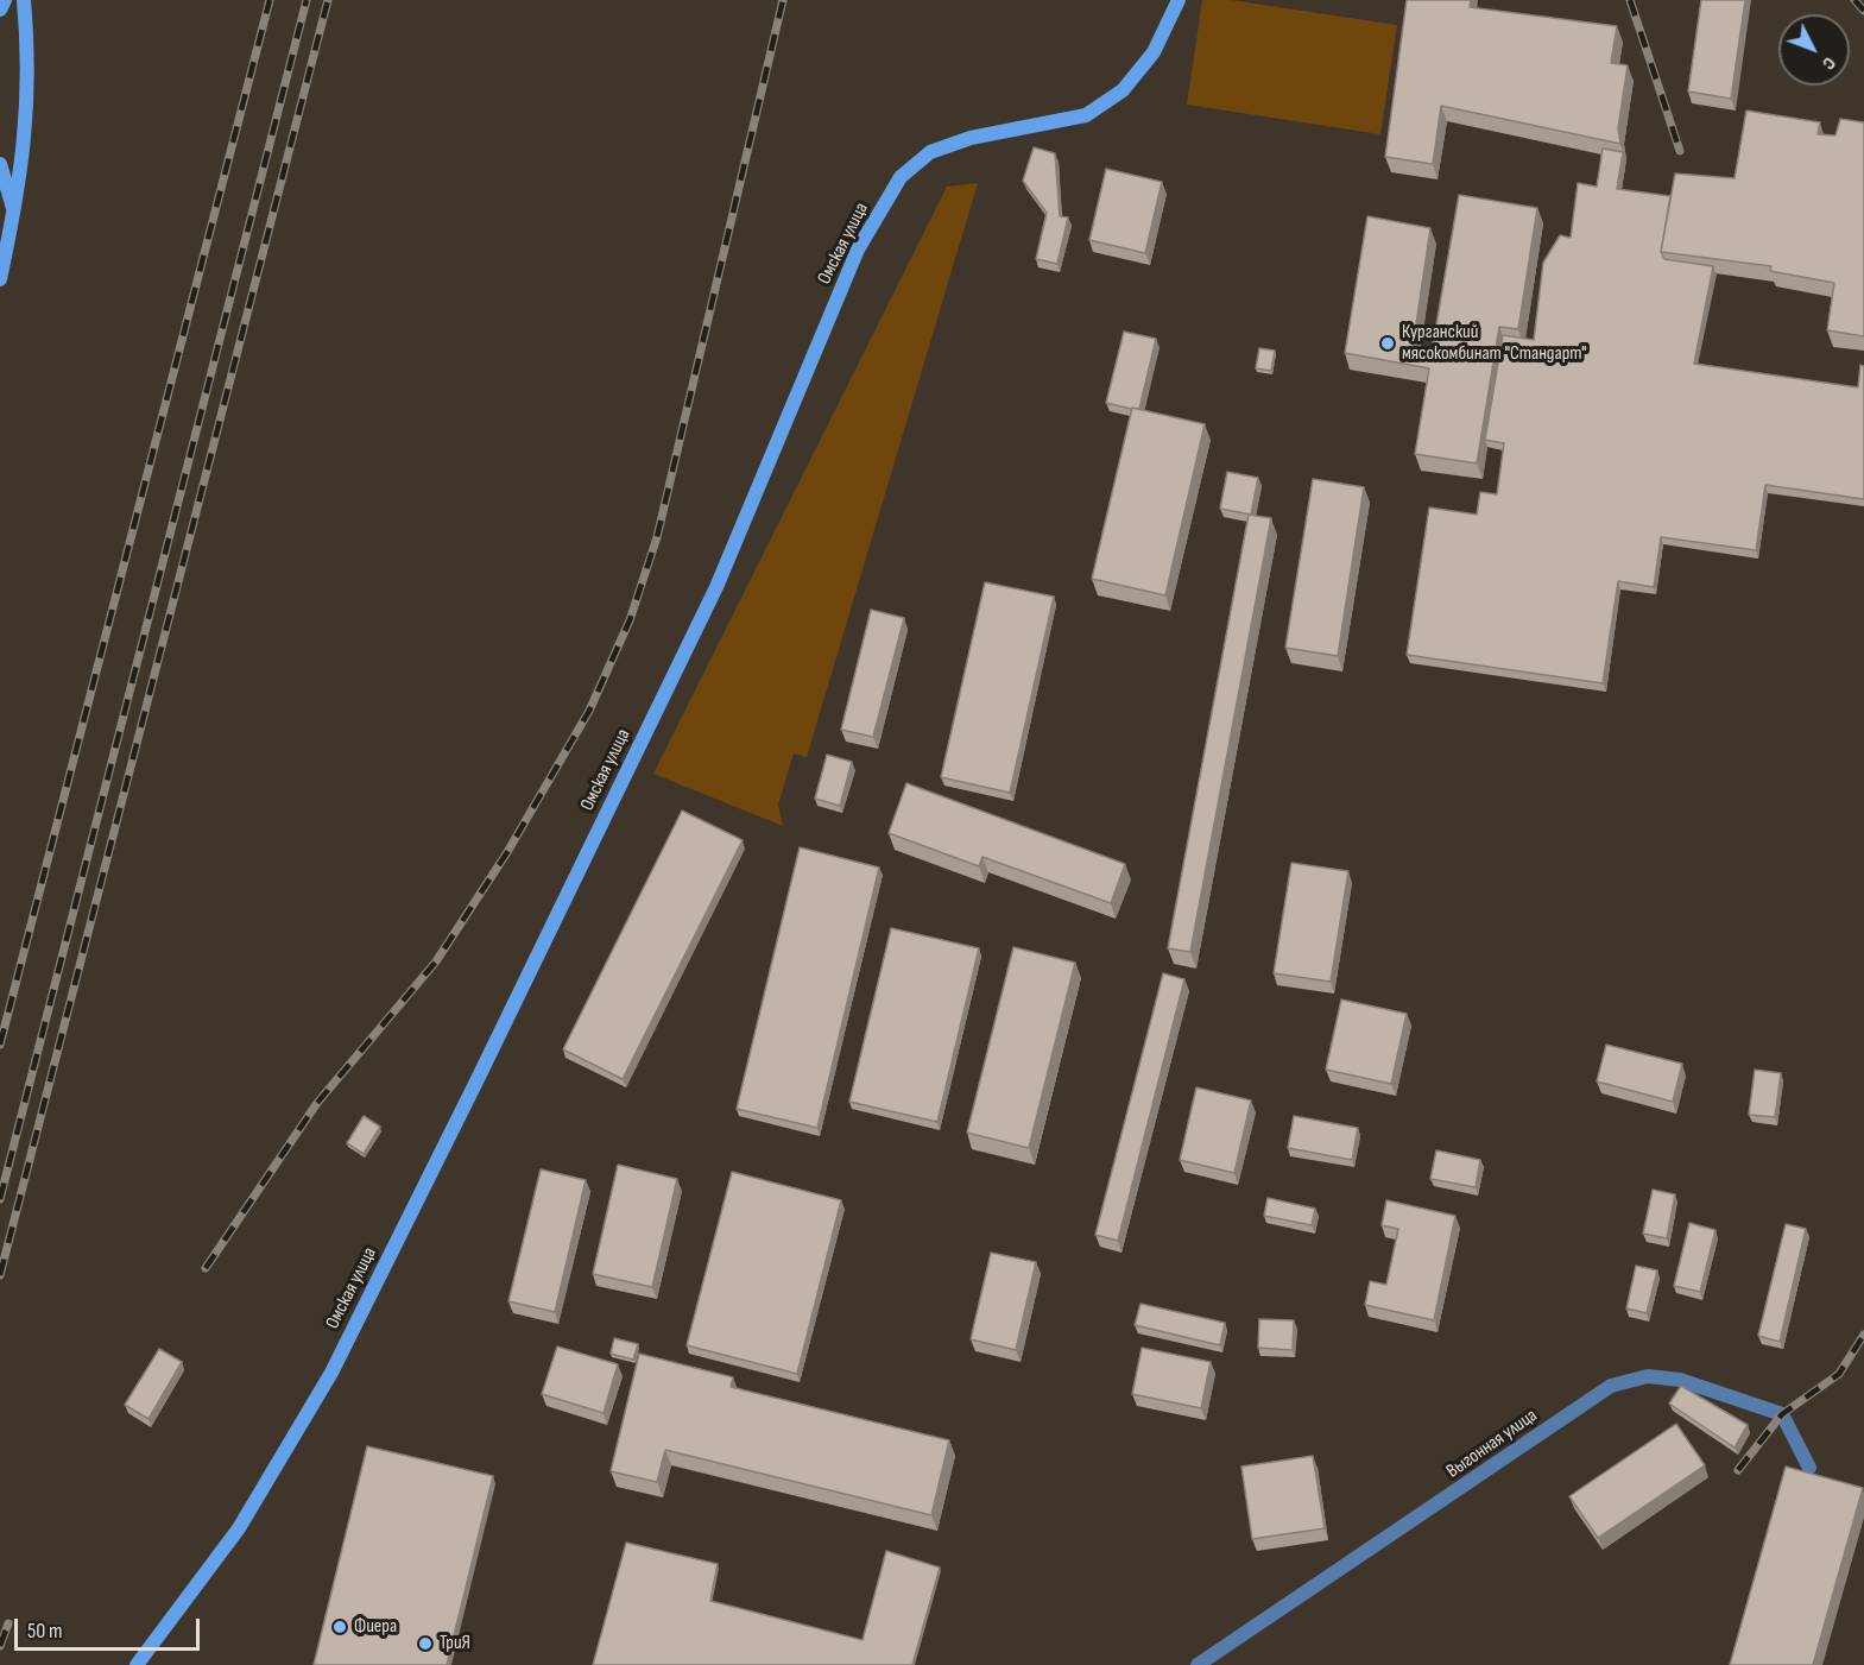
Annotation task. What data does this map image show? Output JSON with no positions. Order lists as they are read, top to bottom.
{
  "streets": {
    "main road": ["Омская улица"],
    "street": ["Выгонная улица"]
  },
  "places": ["Курганский мясокомбинат \"Стандарт\"", "Фиера", "ТриЯ"],
  "scale_bar": "50 m",
  "north": "bottom right"
}
